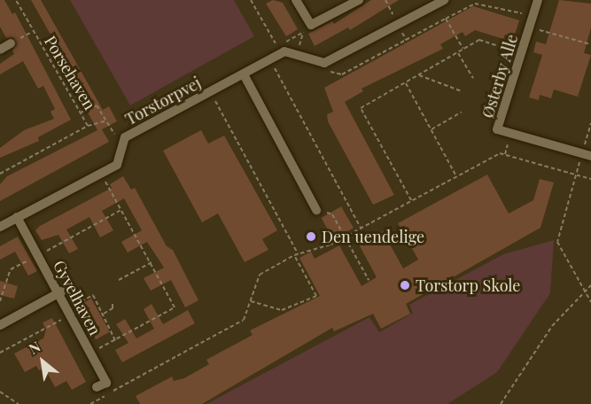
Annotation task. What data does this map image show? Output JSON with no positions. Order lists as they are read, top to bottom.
{
  "streets": {
    "street": ["Østerby Alle", "Torstorpvej", "Gyvelhaven"],
    "path": ["Porsehaven"]
  },
  "crossings": [
    ["Torstorpvej", "Gyvelhaven"]
  ],
  "places": ["Den uendelige", "Torstorp Skole"],
  "north": "top left"
}
